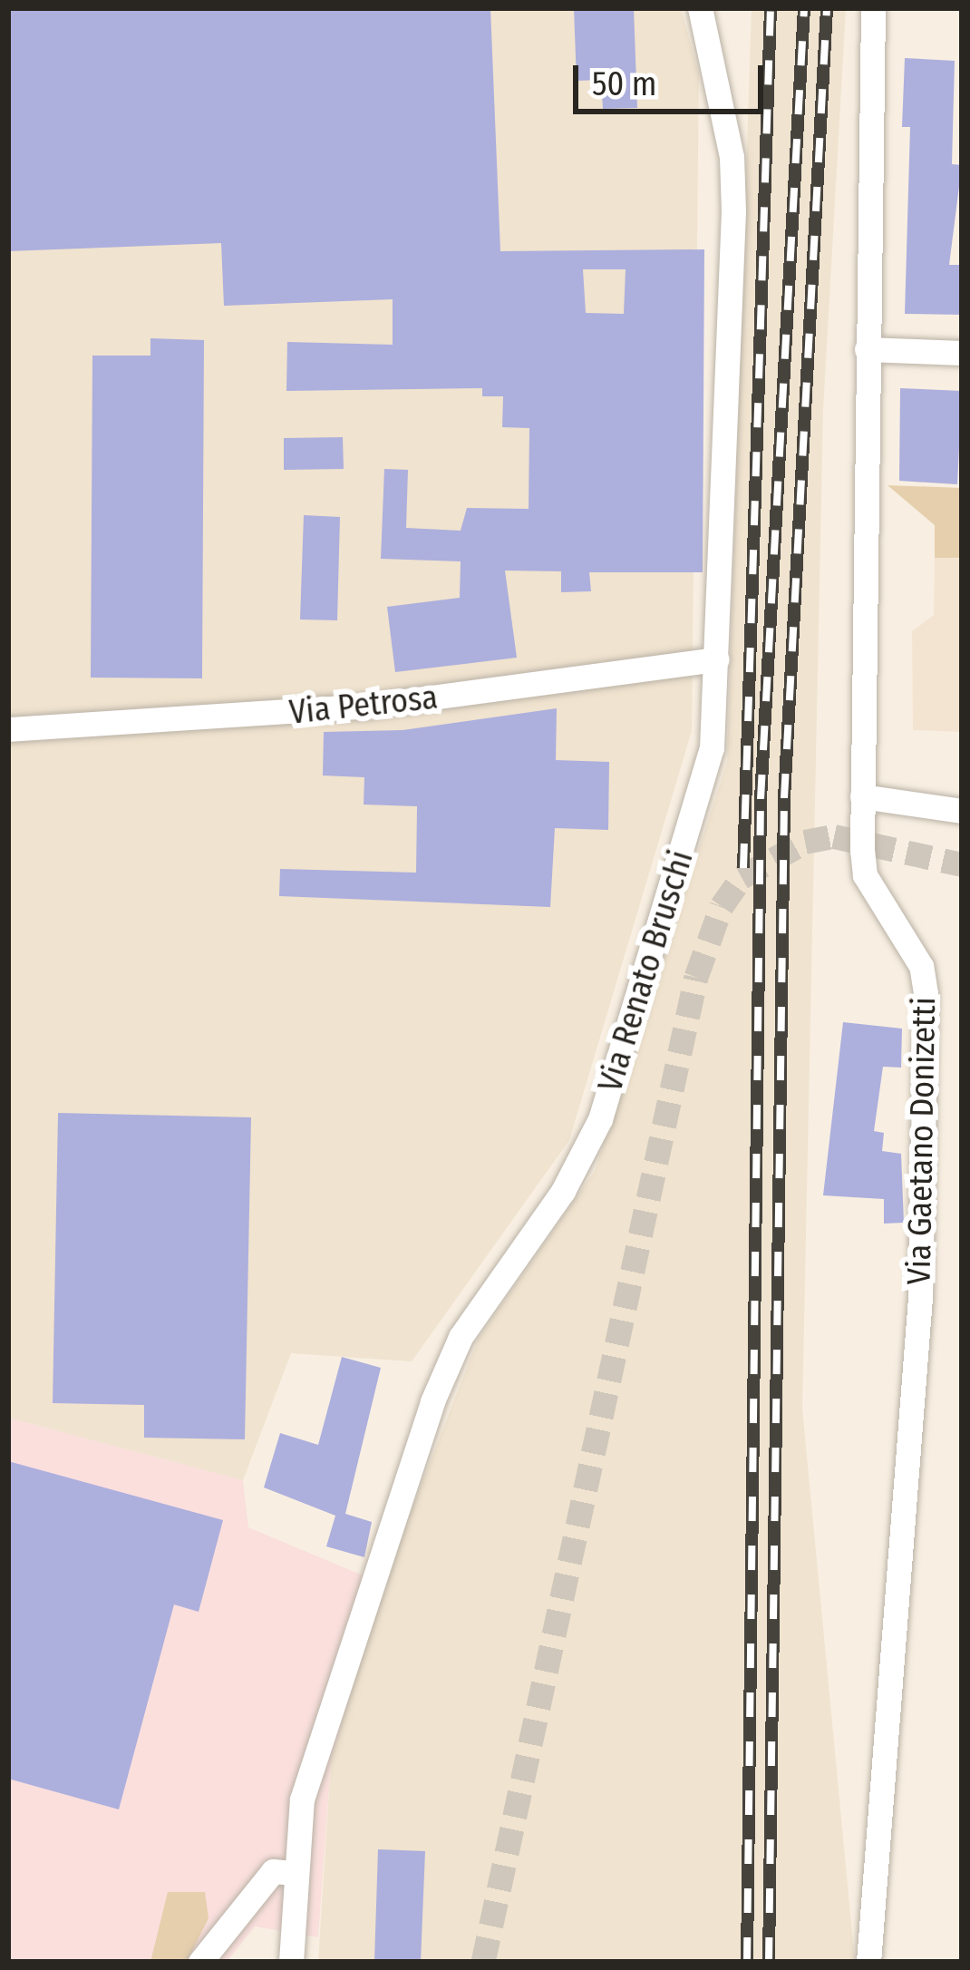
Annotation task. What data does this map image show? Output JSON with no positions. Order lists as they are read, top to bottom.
{
  "streets": {
    "street": ["Via Petrosa", "Via Renato Bruschi", "Via Gaetano Donizetti"]
  },
  "crossings": [
    ["Via Petrosa", "Via Renato Bruschi"]
  ],
  "scale_bar": "50 m"
}
